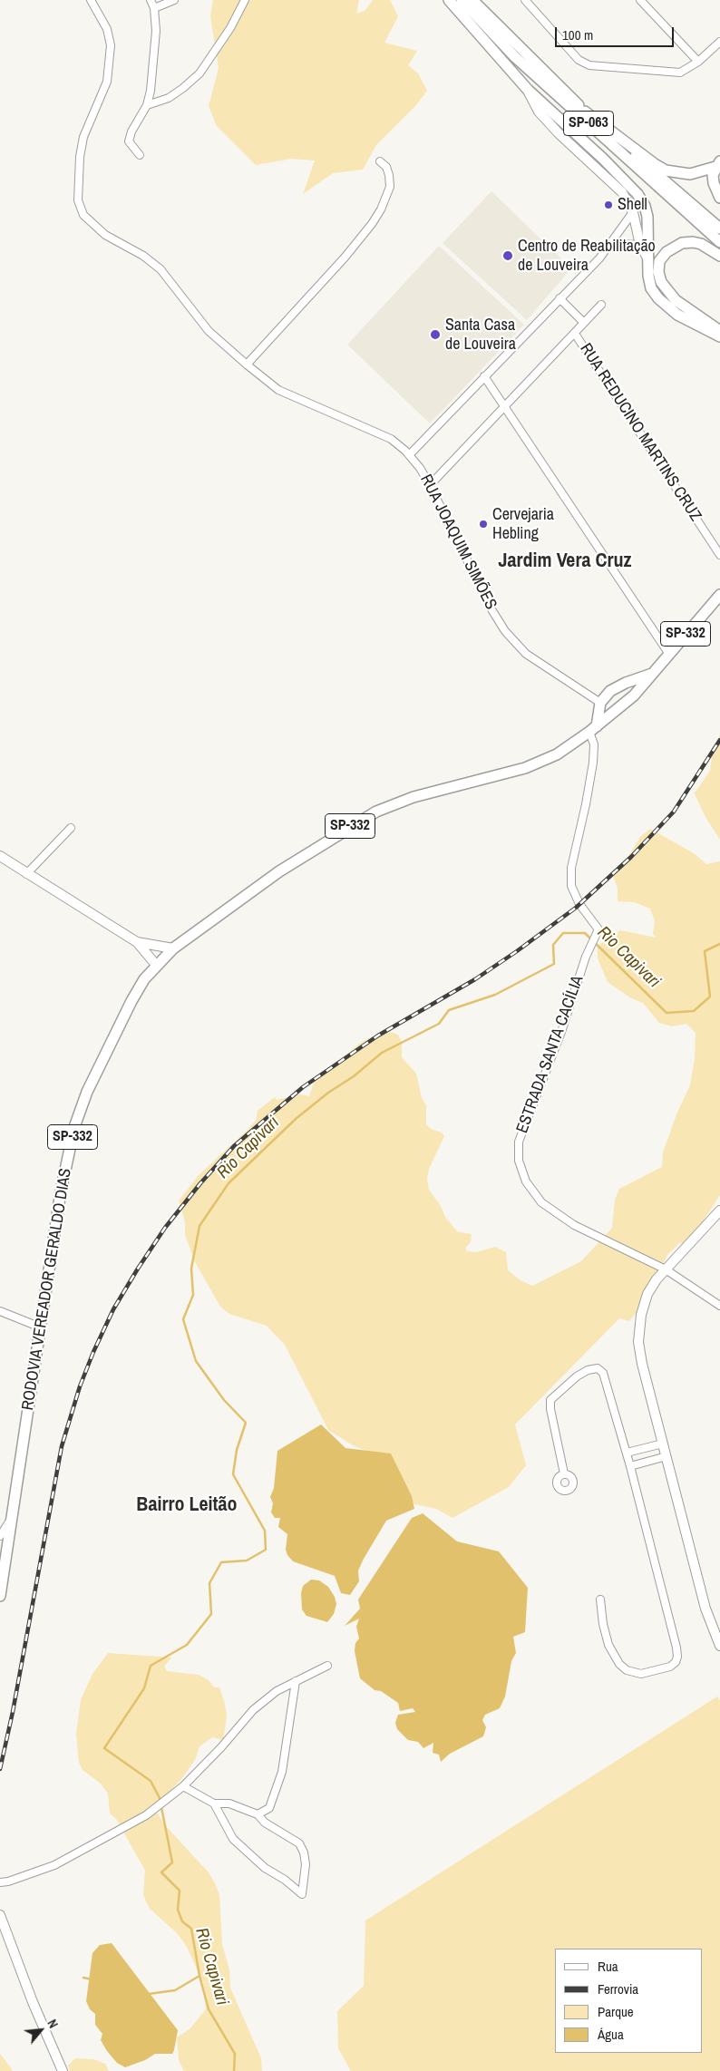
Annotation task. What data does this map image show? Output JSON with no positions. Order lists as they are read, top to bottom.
{
  "streets": {
    "main road": ["SP-063", "SP-332", "RODOVIA VEREADOR GERALDO DIAS"],
    "street": ["RUA REDUCINO MARTINS CRUZ", "RUA JOAQUIM SIMÕES", "ESTRADA SANTA CACÍLIA"]
  },
  "crossings": [
    ["ESTRADA SANTA CACÍLIA", "RODOVIA VEREADOR GERALDO DIAS"]
  ],
  "districts": ["Jardim Vera Cruz", "Bairro Leitão"],
  "water": ["Rio Capivari"],
  "places": [
    "Shell",
    "Centro de Reabilitação de Louveira",
    "Santa Casa de Louveira",
    "Cervejaria Hebling"
  ],
  "legend": [
    "Rua",
    "Ferrovia",
    "Parque",
    "Água"
  ],
  "scale_bar": "100 m",
  "north": "top right"
}
